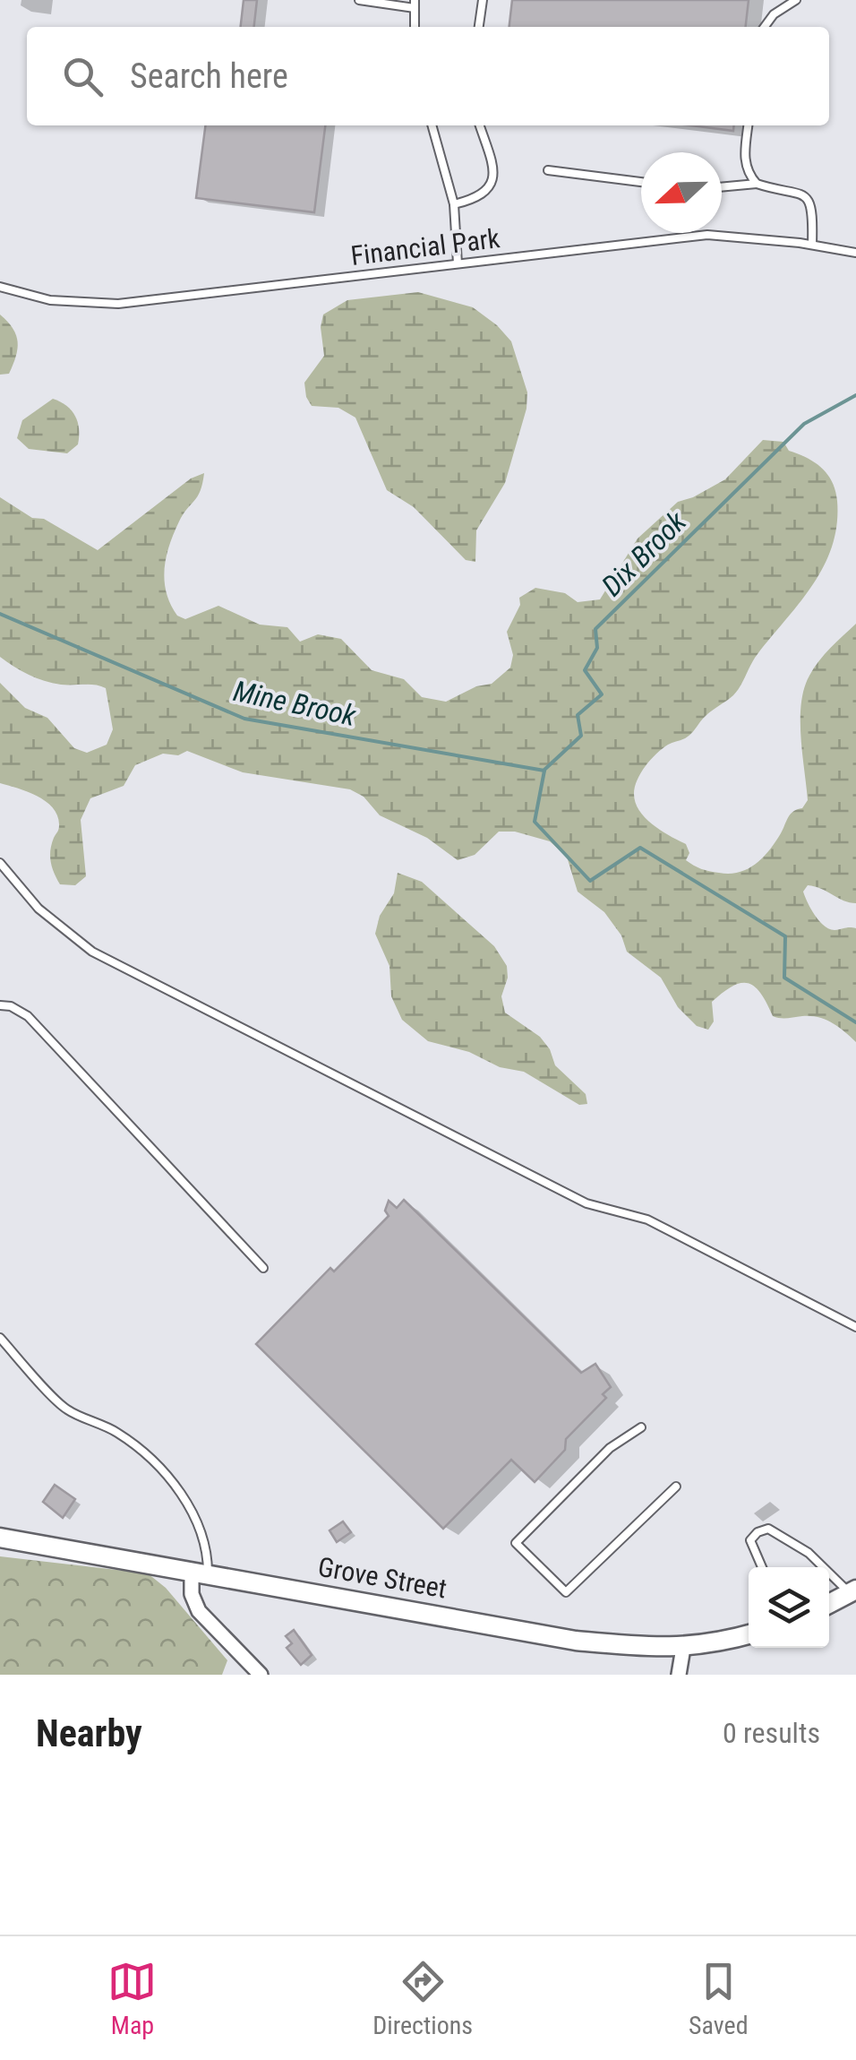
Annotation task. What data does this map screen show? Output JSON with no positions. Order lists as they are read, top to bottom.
{
  "streets": {
    "main road": ["Grove Street"],
    "lane": ["Financial Park"]
  },
  "water": ["Dix Brook", "Mine Brook"],
  "north": "left",
  "page": {
    "search": "Search here",
    "heading": ["Nearby", "0 results"],
    "nav": ["Map", "Directions", "Saved"]
  }
}
